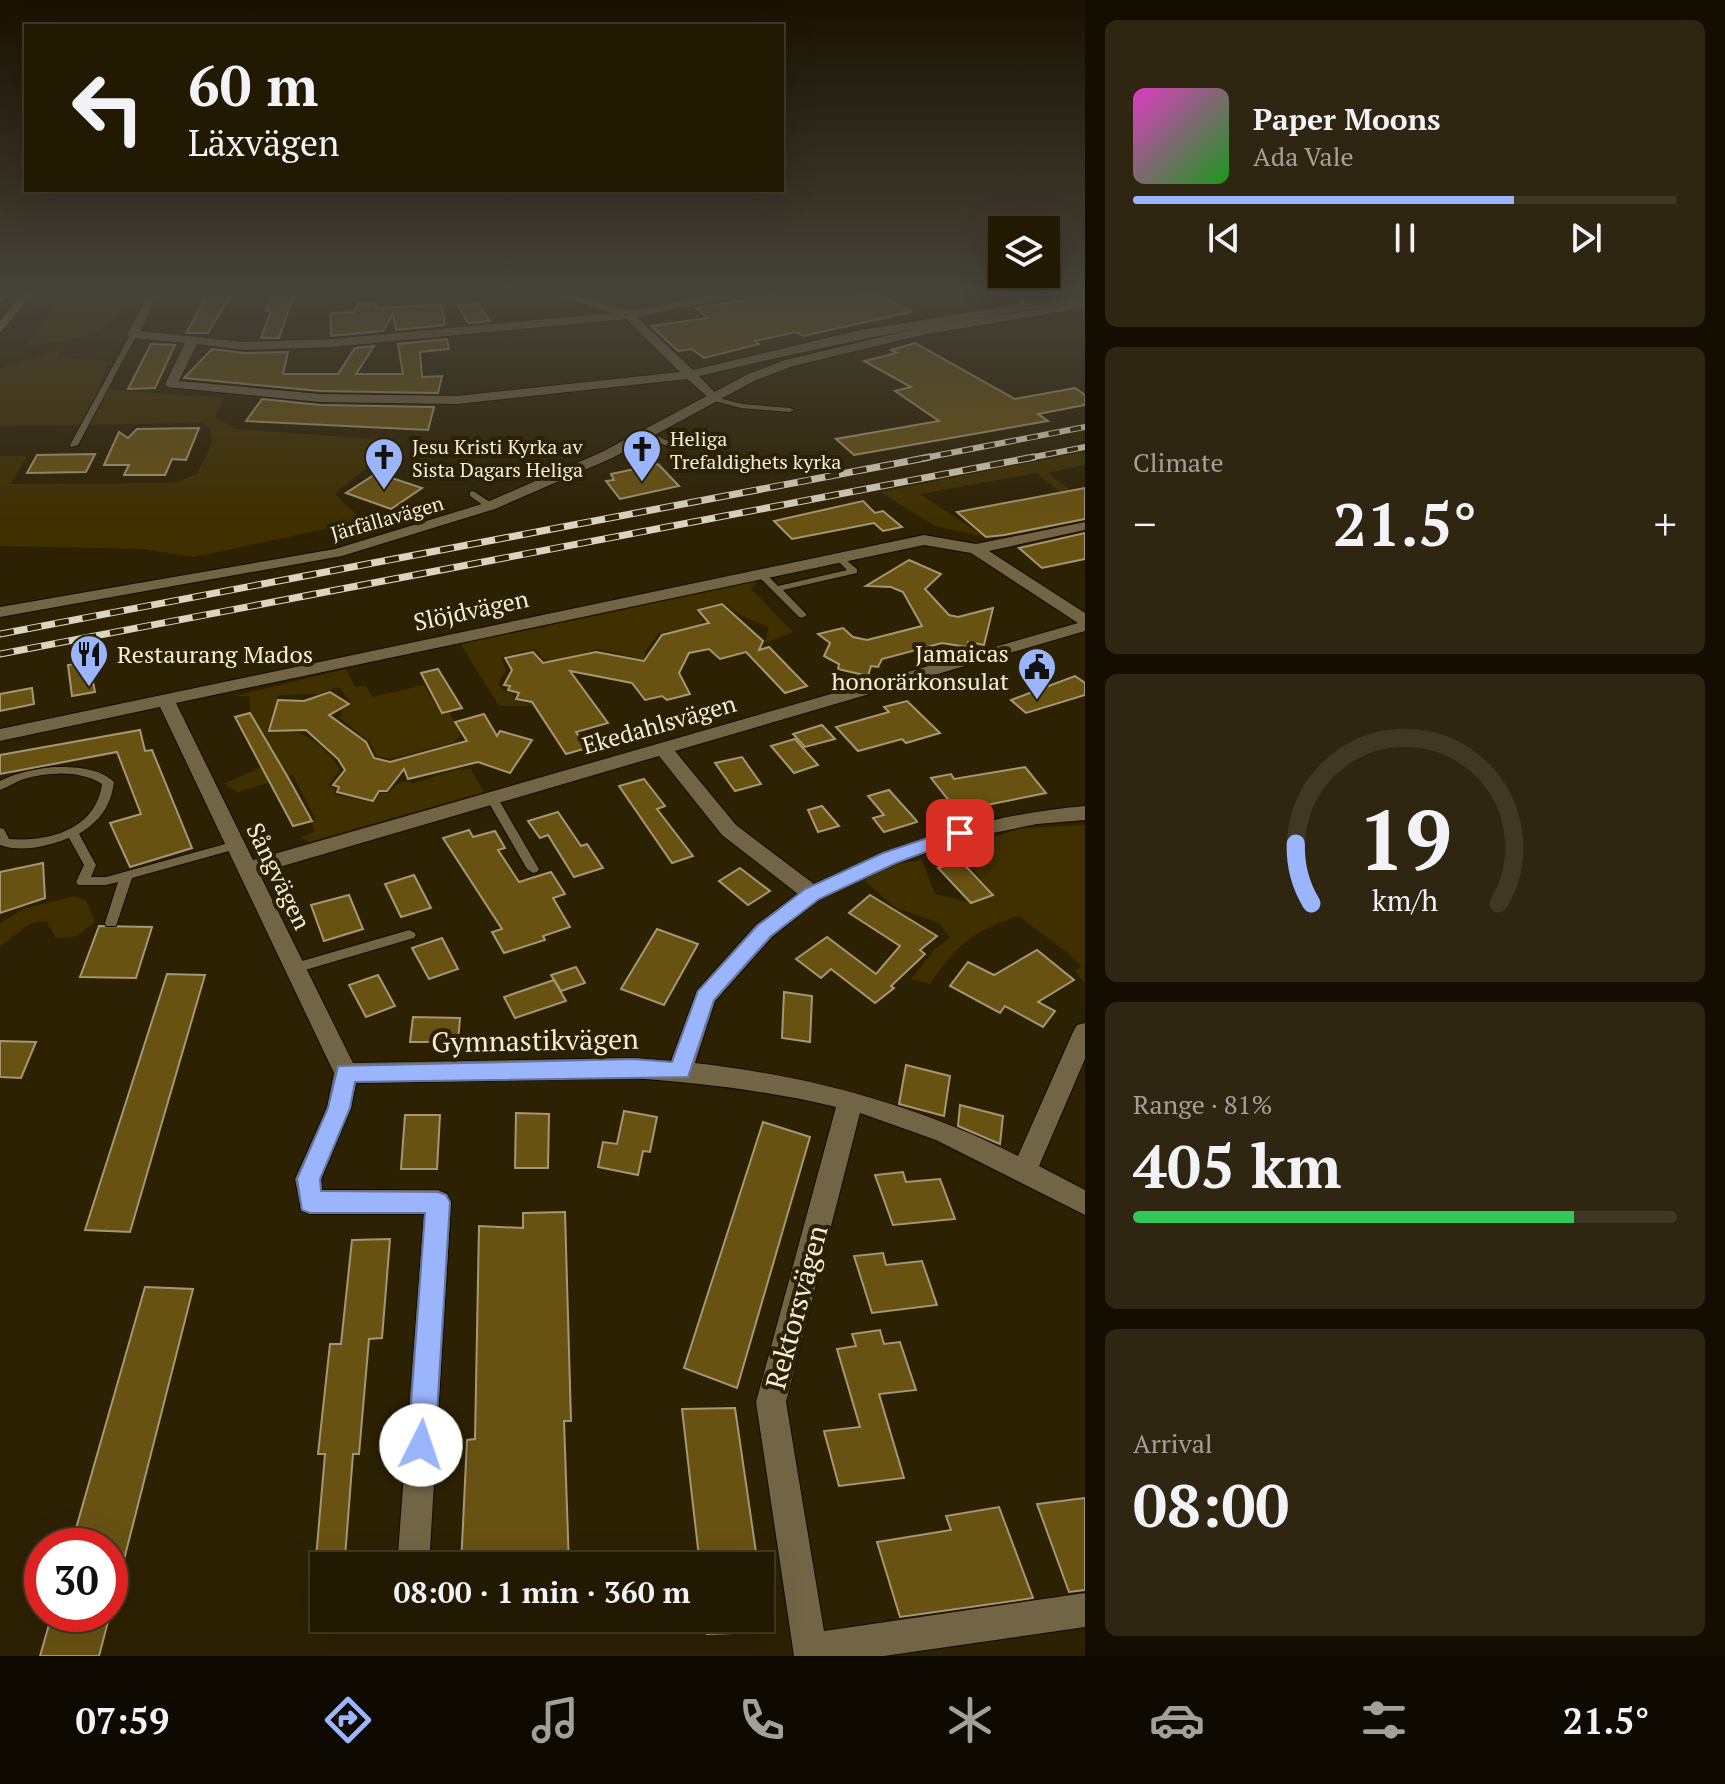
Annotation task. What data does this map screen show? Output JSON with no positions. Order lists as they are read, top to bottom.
{
  "streets": {
    "street": [
      "Järfällavägen",
      "Slöjdvägen",
      "Ekedahlsvägen",
      "Sångvägen",
      "Gymnastikvägen",
      "Rektorsvägen"
    ]
  },
  "crossings": [
    ["Slöjdvägen", "Sångvägen"],
    ["Ekedahlsvägen", "Sångvägen"],
    ["Sångvägen", "Gymnastikvägen"],
    ["Gymnastikvägen", "Rektorsvägen"]
  ],
  "places": {
    "church": ["Heliga Trefaldighets kyrka", "Jesu Kristi Kyrka av Sista Dagars Heliga"],
    "restaurant": ["Restaurang Mados"],
    "public building": ["Jamaicas honorärkonsulat"]
  },
  "page": {
    "turn": ["60 m", "Läxvägen"],
    "song": ["Paper Moons", "Ada Vale"],
    "tile": [
      "Climate",
      ["Range · 81%", "405 km"],
      ["Arrival", "08:00"]
    ],
    "heat": ["−", "21.5°", "+"],
    "limit": "30",
    "trip": "08:00 · 1 min · 360 m",
    "tabs": ["07:59", "21.5°"],
    "gauge": ["19", "km/h"]
  }
}
